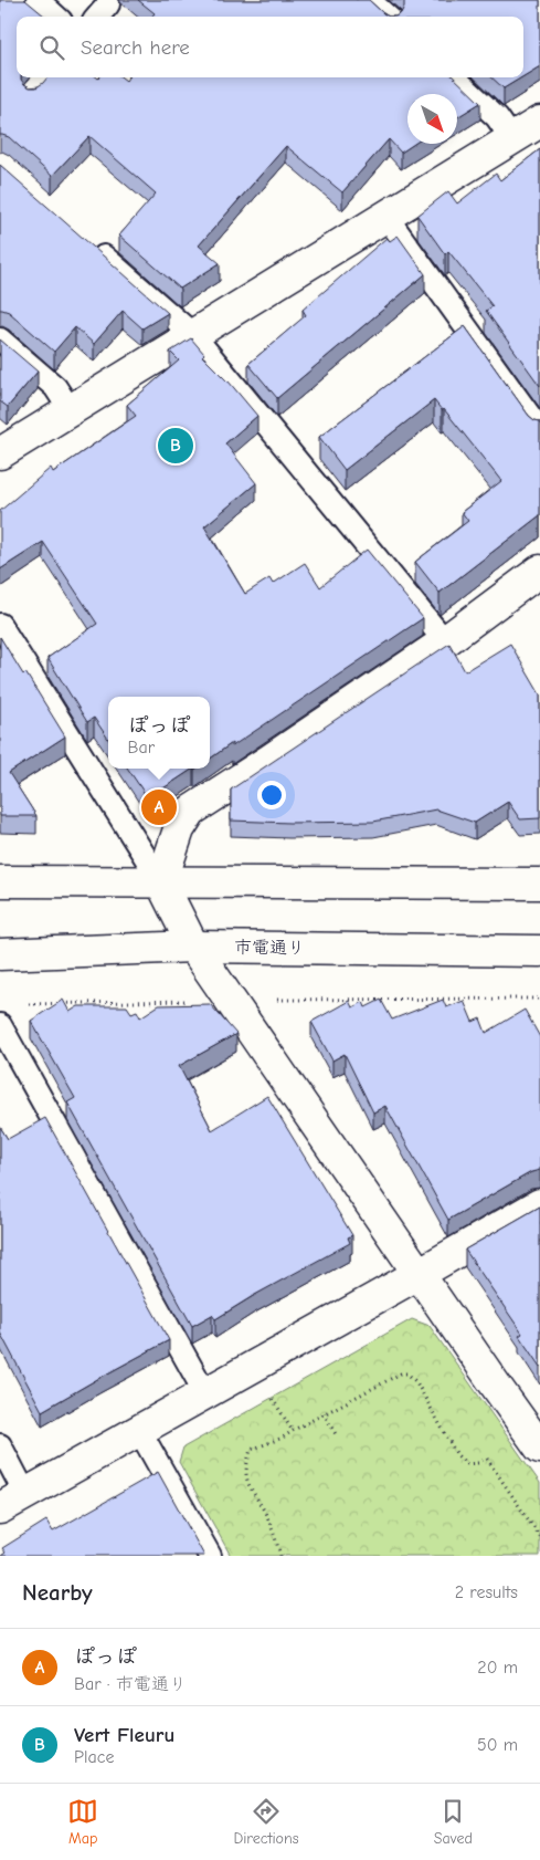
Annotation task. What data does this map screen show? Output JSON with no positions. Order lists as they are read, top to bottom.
{
  "streets": {
    "street": ["市電通り"]
  },
  "north": "bottom right",
  "page": {
    "search": "Search here",
    "pins": ["B", "A"],
    "popup": ["ぽっぽ", "Bar"],
    "heading": ["Nearby", "2 results"],
    "list": [
      {
        "mark": "A",
        "name": "ぽっぽ",
        "note": "Bar · 市電通り",
        "value": "20 m"
      },
      {
        "mark": "B",
        "name": "Vert Fleuru",
        "note": "Place",
        "value": "50 m"
      }
    ],
    "nav": ["Map", "Directions", "Saved"]
  }
}
